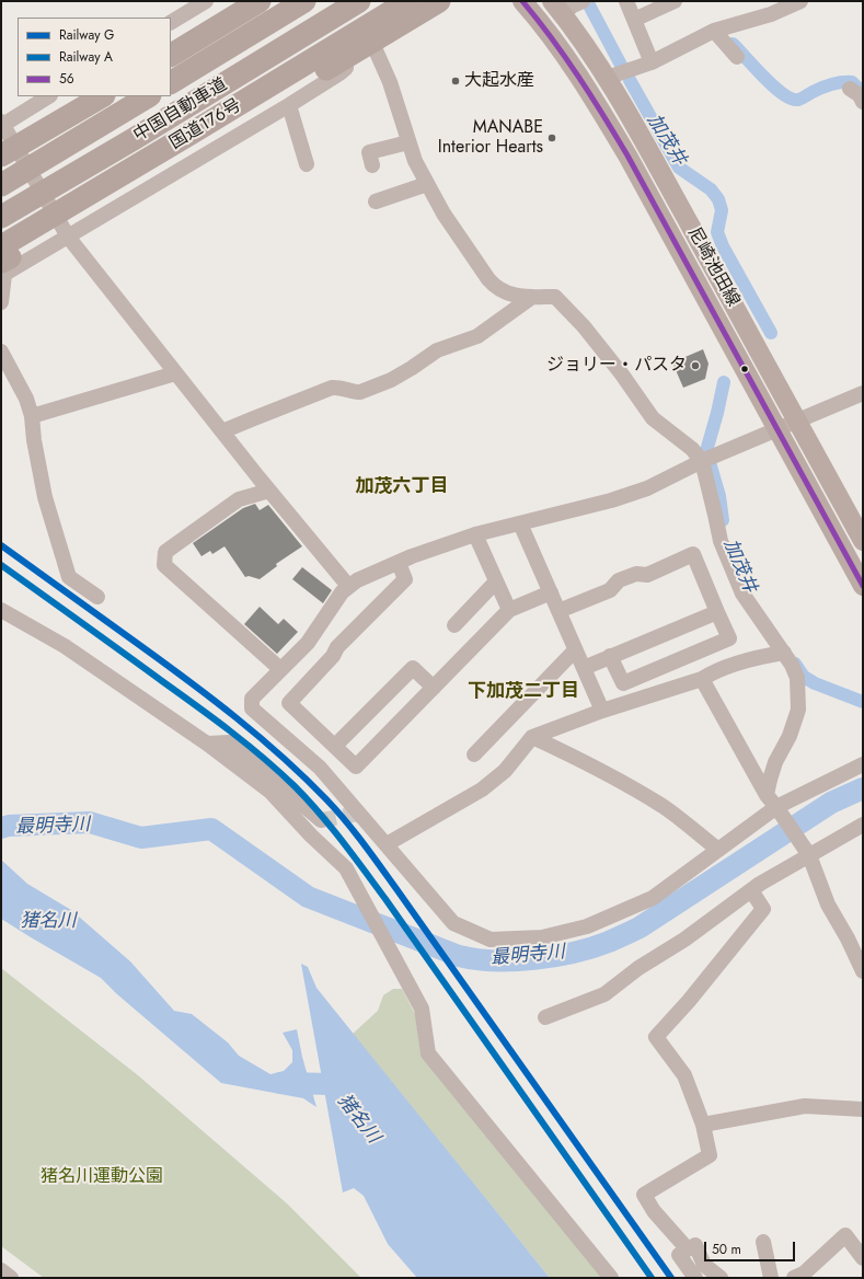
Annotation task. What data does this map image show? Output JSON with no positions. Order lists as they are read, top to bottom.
{
  "streets": {
    "highway": ["中国自動車道", "国道176号"],
    "main road": ["尼崎池田線"]
  },
  "districts": ["加茂六丁目", "下加茂二丁目"],
  "water": ["加茂井", "最明寺川", "猪名川"],
  "parks": ["猪名川運動公園"],
  "places": ["大起水産", "MANABE Interior Hearts", "ジョリー・パスタ"],
  "lines": ["transit line 56", "rail line G", "rail line A"],
  "legend": ["Railway G", "Railway A", "56"],
  "scale_bar": "50 m"
}
